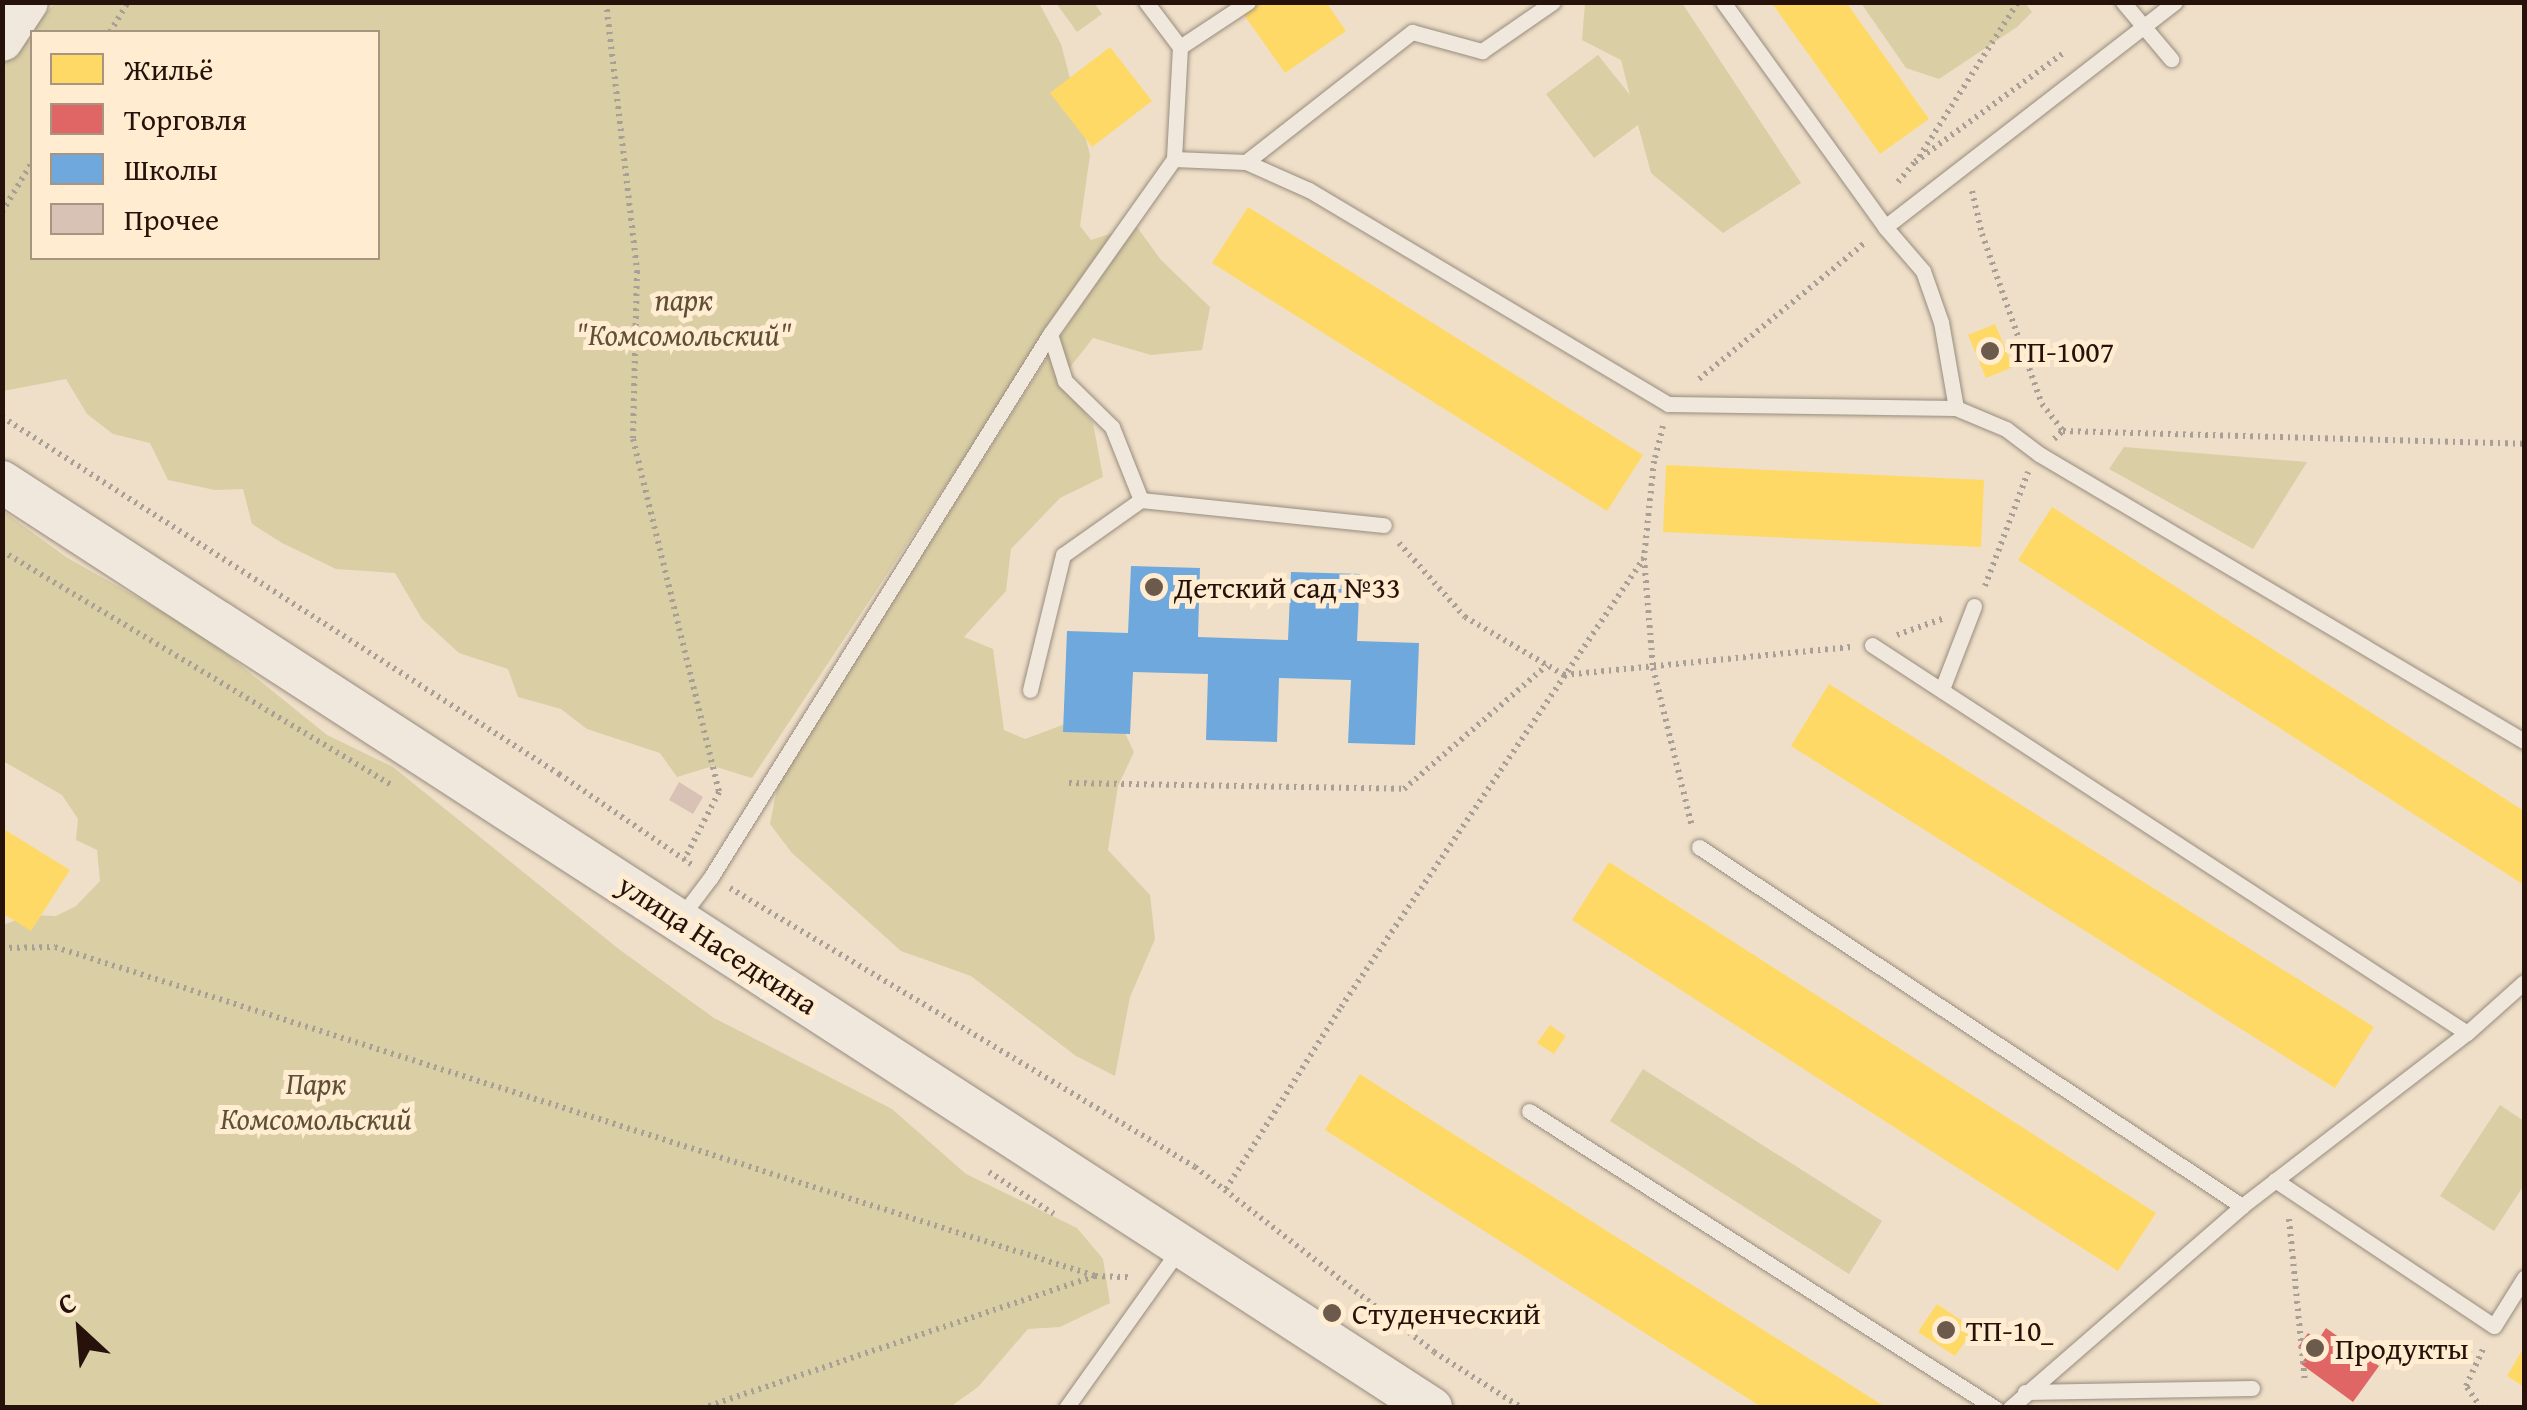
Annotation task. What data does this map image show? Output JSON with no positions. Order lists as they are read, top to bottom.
{
  "streets": {
    "main road": ["улица Наседкина"]
  },
  "parks": ["парк \"Комсомольский\"", "Парк Комсомольский"],
  "places": [
    "ТП-1007",
    "Детский сад №33",
    "Студенческий",
    "ТП-10_",
    "Продукты"
  ],
  "legend": [
    "Жильё",
    "Торговля",
    "Школы",
    "Прочее"
  ],
  "north": "top left"
}
